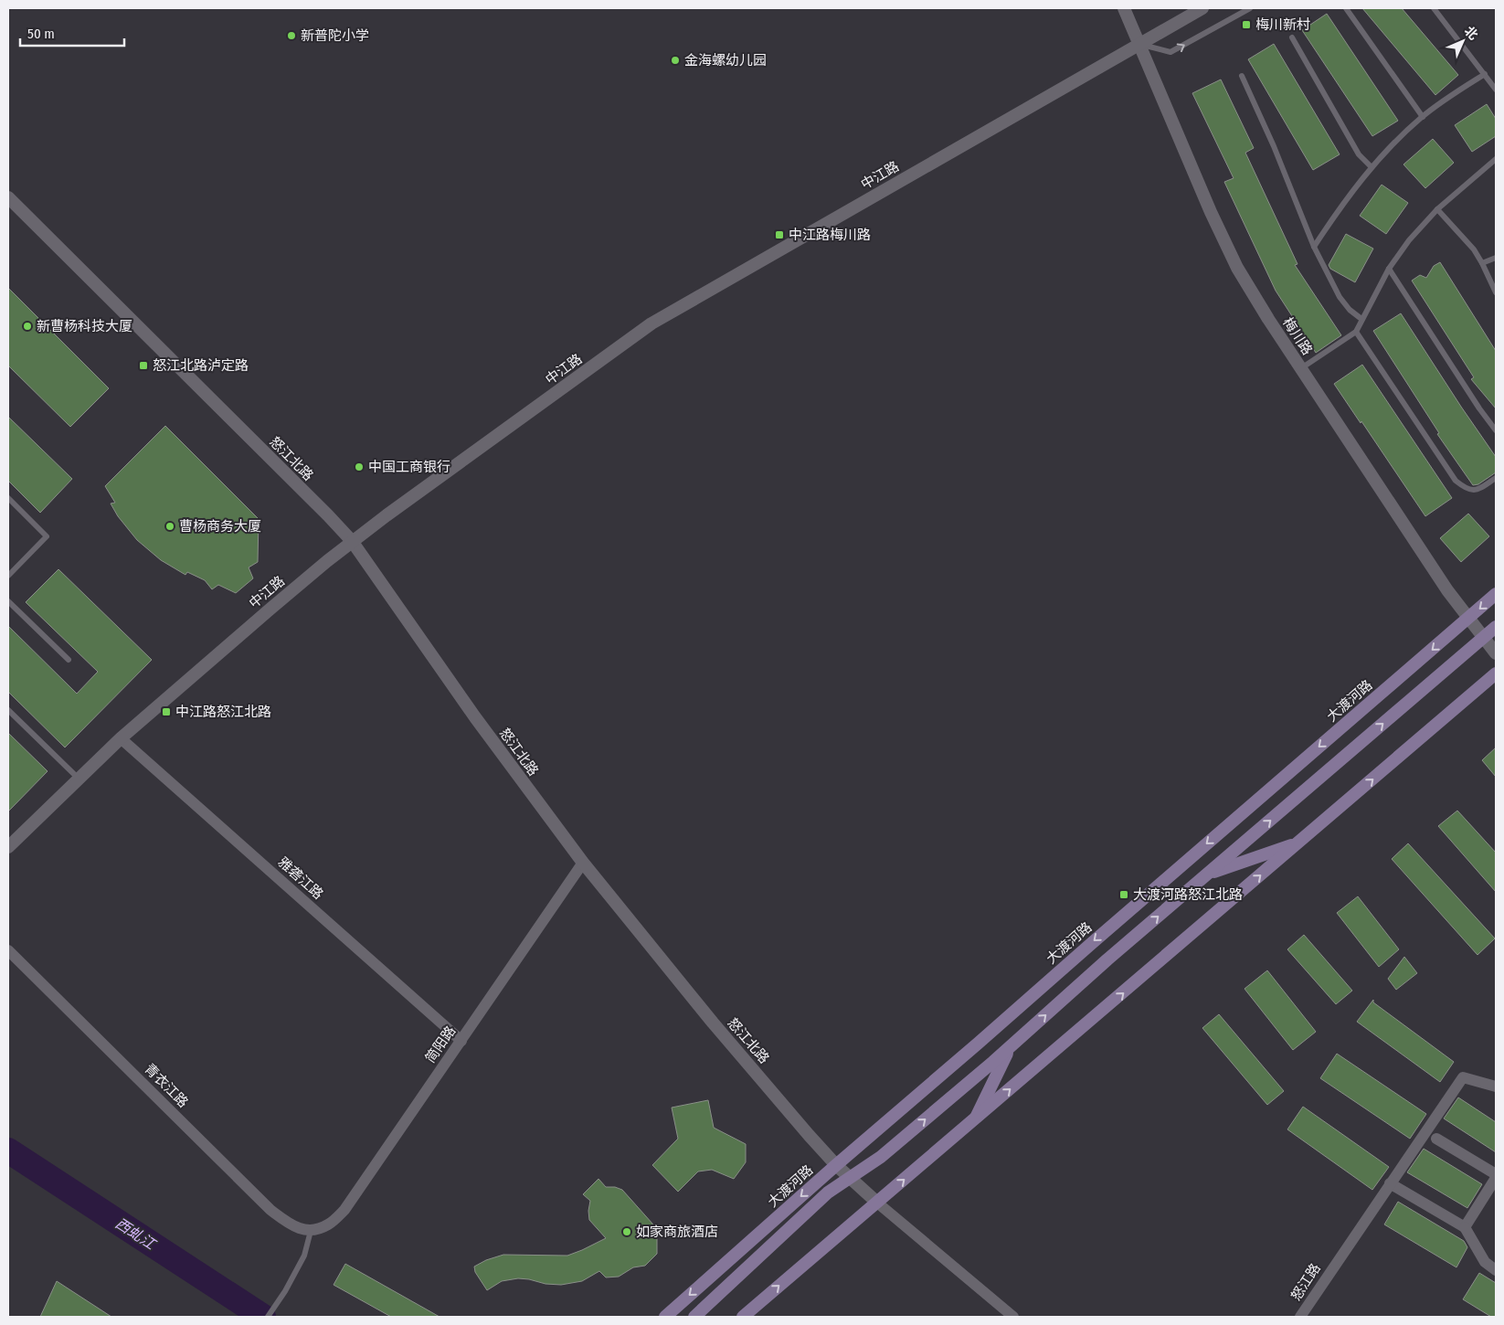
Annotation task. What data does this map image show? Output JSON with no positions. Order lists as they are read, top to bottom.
{
  "streets": {
    "main road": ["大渡河路"],
    "street": [
      "中江路",
      "梅川路",
      "怒江北路",
      "雅砻江路",
      "简阳路",
      "青衣江路",
      "怒江路"
    ]
  },
  "crossings": [
    ["中江路", "梅川路"],
    ["中江路", "怒江北路"],
    ["中江路", "雅砻江路"],
    ["梅川路", "大渡河路"],
    ["怒江北路", "大渡河路"],
    ["怒江北路", "简阳路"],
    ["雅砻江路", "简阳路"],
    ["简阳路", "青衣江路"]
  ],
  "water": ["西虬江"],
  "places": {
    "transit": [
      "梅川新村",
      "中江路梅川路",
      "怒江北路泸定路",
      "中江路怒江北路",
      "大渡河路怒江北路"
    ],
    "other": [
      "新普陀小学",
      "金海螺幼儿园",
      "新曹杨科技大厦",
      "中国工商银行",
      "曹杨商务大厦",
      "如家商旅酒店"
    ]
  },
  "scale_bar": "50 m",
  "north": "top right"
}
